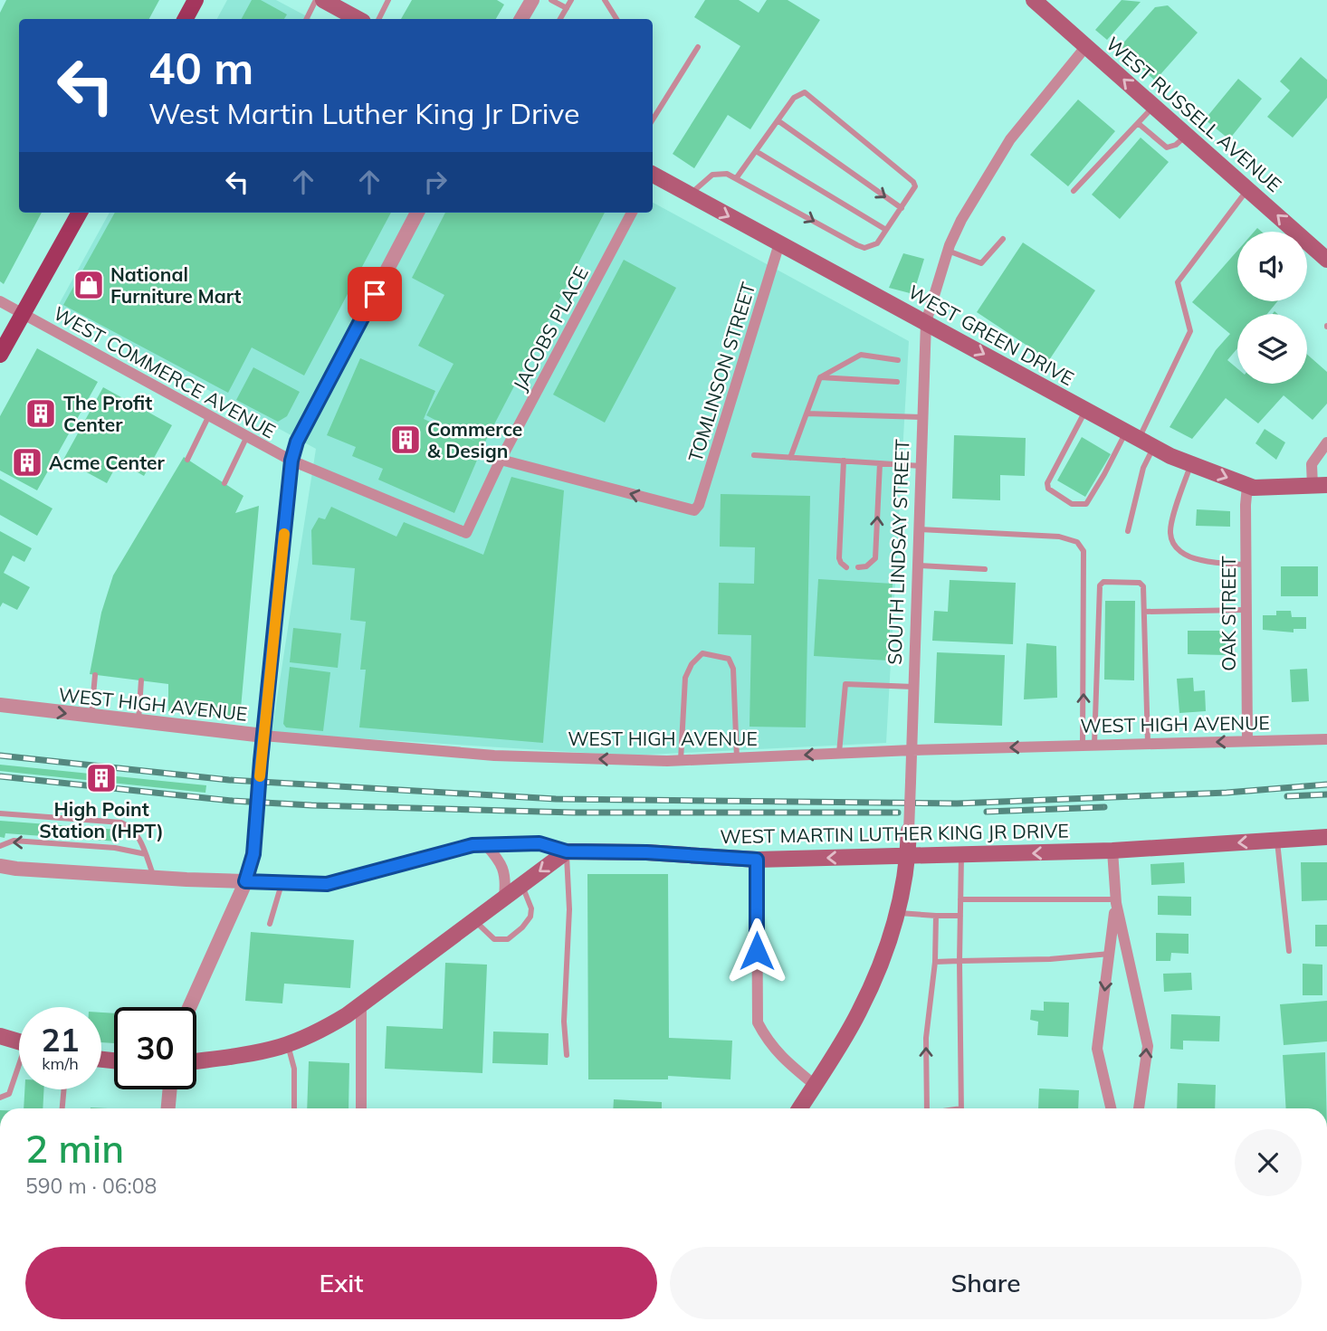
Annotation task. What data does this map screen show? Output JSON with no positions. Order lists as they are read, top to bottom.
{
  "streets": {
    "main road": [
      "WEST RUSSELL AVENUE",
      "WEST GREEN DRIVE",
      "SOUTH LINDSAY STREET",
      "WEST MARTIN LUTHER KING JR DRIVE"
    ],
    "street": [
      "JACOBS PLACE",
      "WEST COMMERCE AVENUE",
      "TOMLINSON STREET",
      "OAK STREET",
      "WEST HIGH AVENUE"
    ]
  },
  "crossings": [
    ["WEST RUSSELL AVENUE", "SOUTH LINDSAY STREET"],
    ["JACOBS PLACE", "WEST COMMERCE AVENUE"],
    ["JACOBS PLACE", "TOMLINSON STREET"],
    ["WEST GREEN DRIVE", "TOMLINSON STREET"],
    ["WEST GREEN DRIVE", "SOUTH LINDSAY STREET"],
    ["WEST GREEN DRIVE", "OAK STREET"],
    ["SOUTH LINDSAY STREET", "WEST HIGH AVENUE"],
    ["SOUTH LINDSAY STREET", "WEST MARTIN LUTHER KING JR DRIVE"],
    ["OAK STREET", "WEST HIGH AVENUE"]
  ],
  "one_way": ["WEST RUSSELL AVENUE", "WEST GREEN DRIVE", "WEST MARTIN LUTHER KING JR DRIVE"],
  "places": {
    "shop": ["National Furniture Mart"],
    "building": [
      "The Profit Center",
      "Commerce & Design",
      "Acme Center",
      "High Point Station (HPT)"
    ]
  },
  "page": {
    "turn": ["40 m", "West Martin Luther King Jr Drive"],
    "speed": "21 km/h",
    "limit": "30",
    "heading": ["2 min", "590 m · 06:08"],
    "buttons": ["Exit", "Share"]
  }
}
